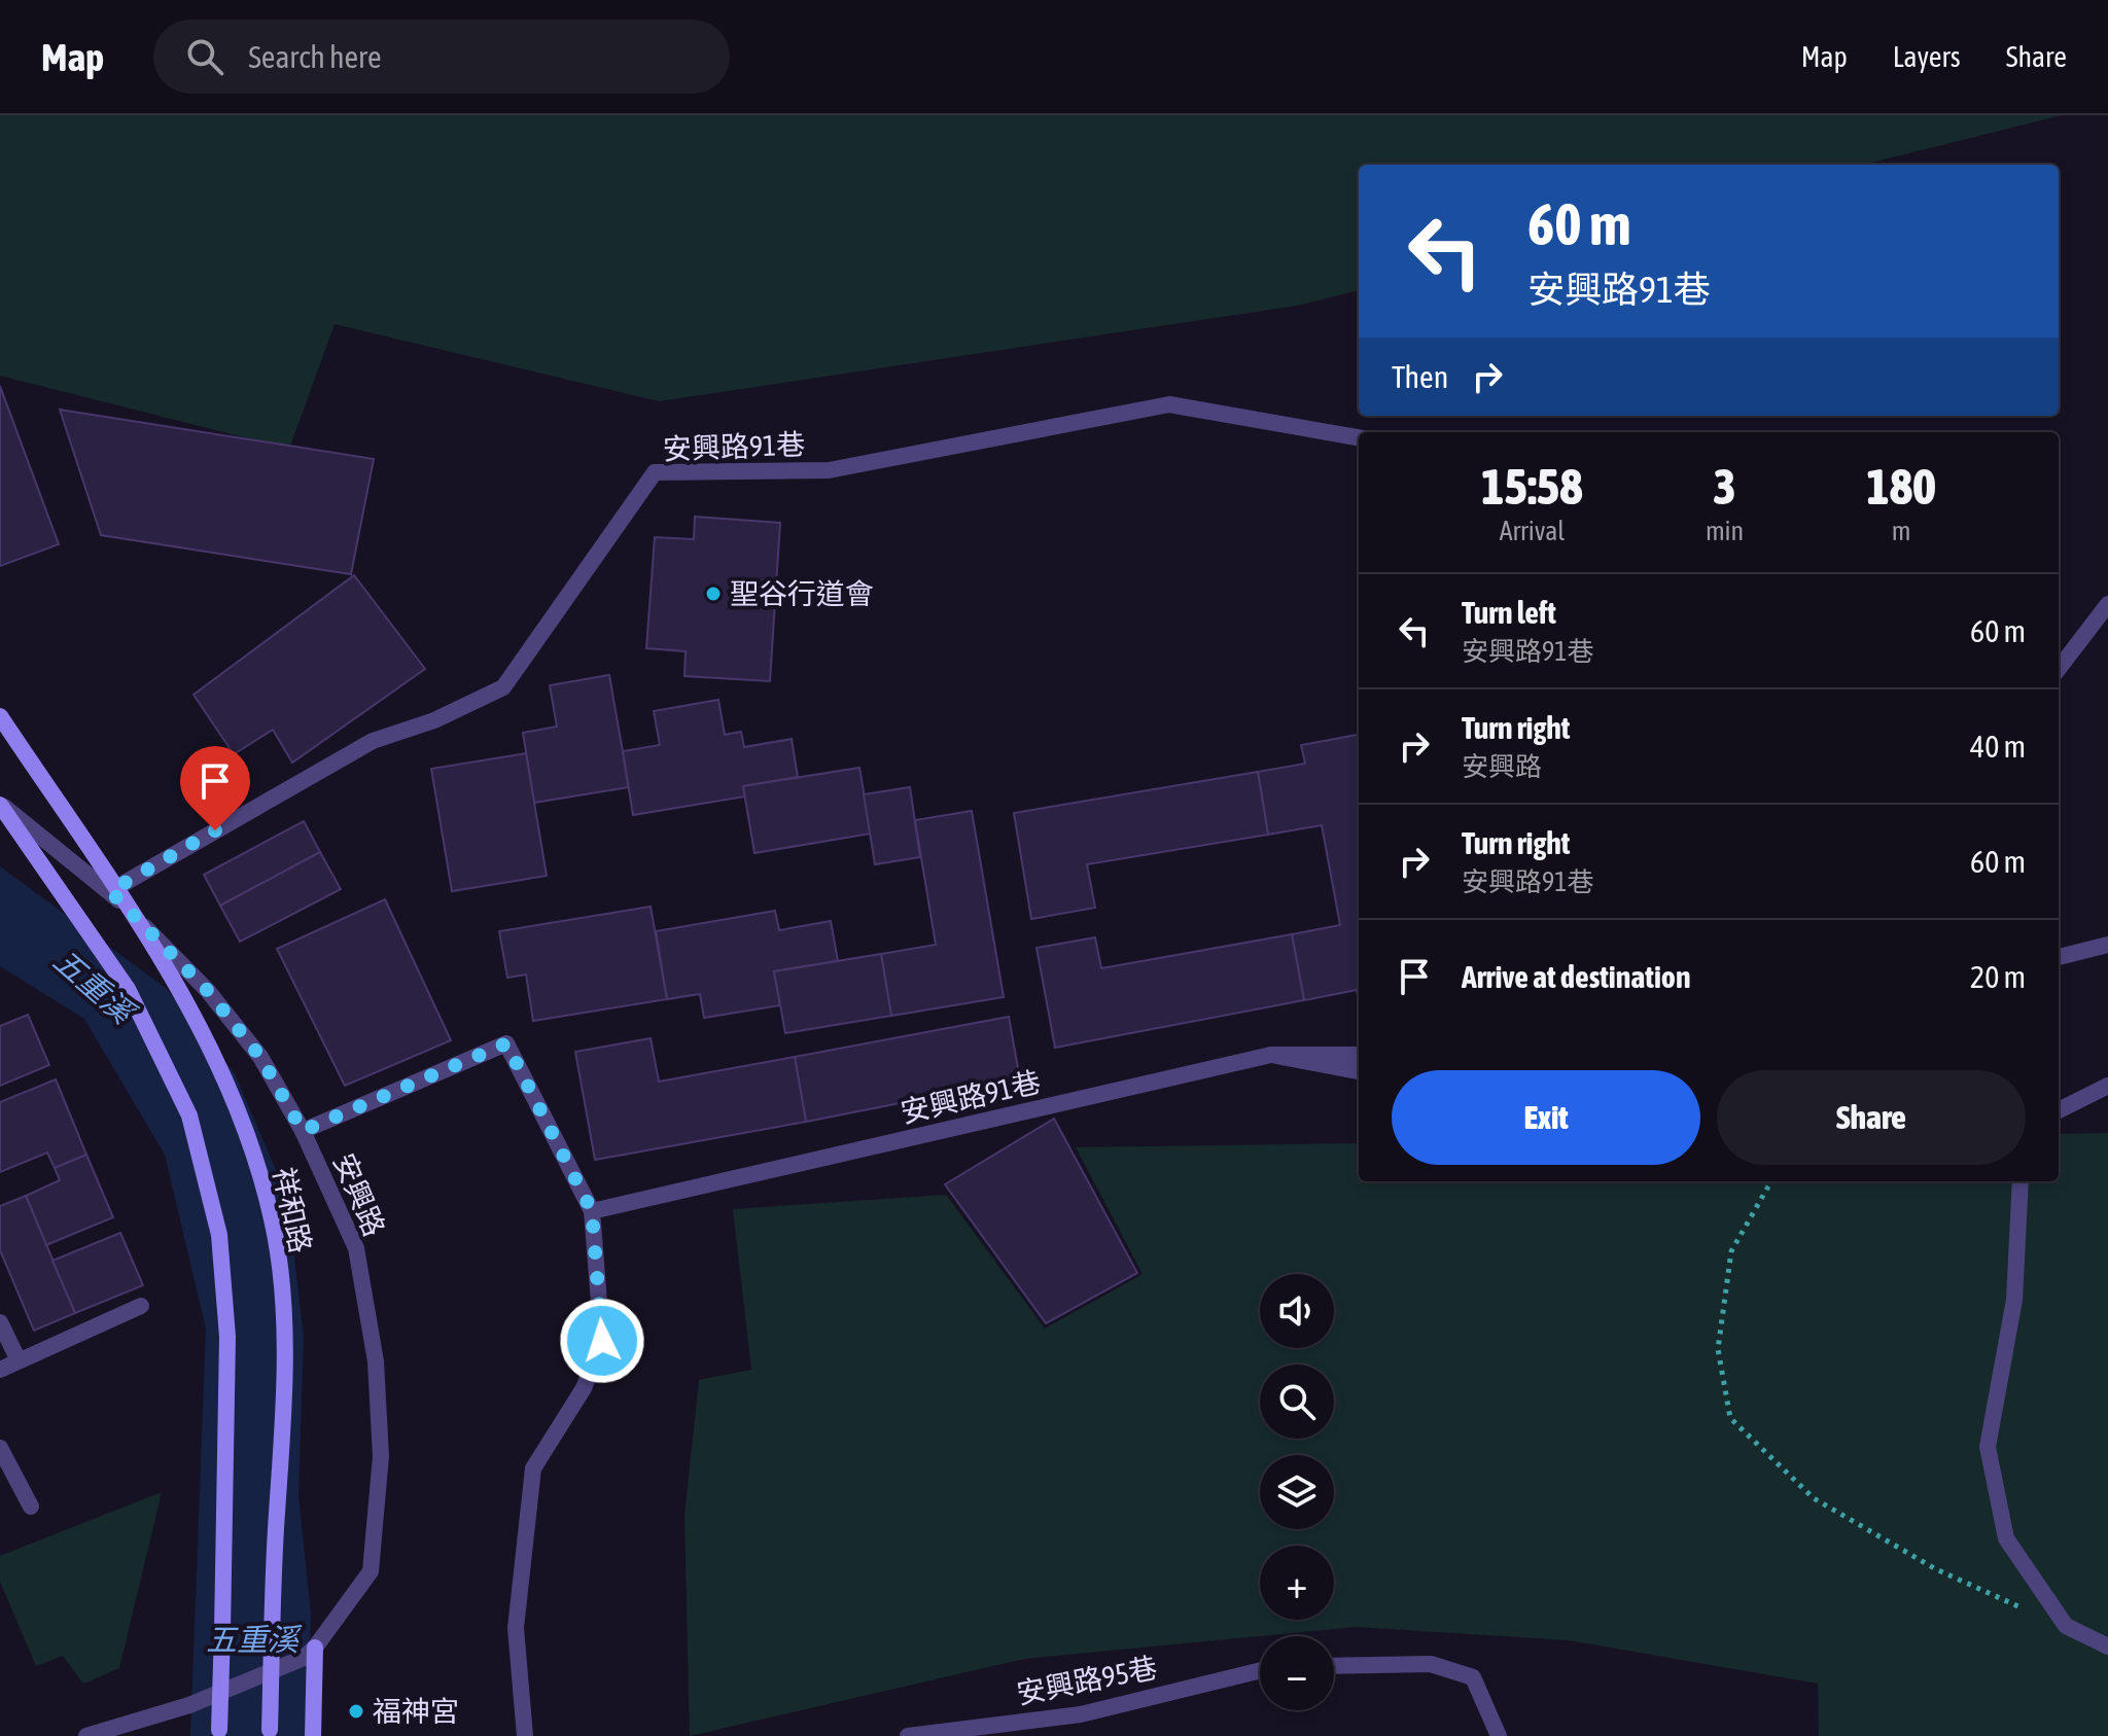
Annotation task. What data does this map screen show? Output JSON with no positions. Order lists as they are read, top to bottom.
{
  "streets": {
    "main road": ["祥和路"],
    "street": ["安興路91巷", "安興路", "安興路95巷"]
  },
  "crossings": [
    ["安興路91巷", "安興路"]
  ],
  "water": ["五重溪"],
  "places": ["聖谷行道會", "福神宮"],
  "page": {
    "header": "Map",
    "search": "Search here",
    "nav": ["Map", "Layers", "Share"],
    "turn": ["60 m", "安興路91巷"],
    "then": "Then",
    "eta": [
      "15:58",
      "Arrival",
      "3",
      "min",
      "180",
      "m"
    ],
    "list": [
      {
        "name": "Turn left",
        "note": "安興路91巷",
        "value": "60 m"
      },
      {
        "name": "Turn right",
        "note": "安興路",
        "value": "40 m"
      },
      {
        "name": "Turn right",
        "note": "安興路91巷",
        "value": "60 m"
      },
      {
        "name": "Arrive at destination",
        "value": "20 m"
      }
    ],
    "buttons": ["Exit", "Share"],
    "map_buttons": ["+", "−"]
  }
}
